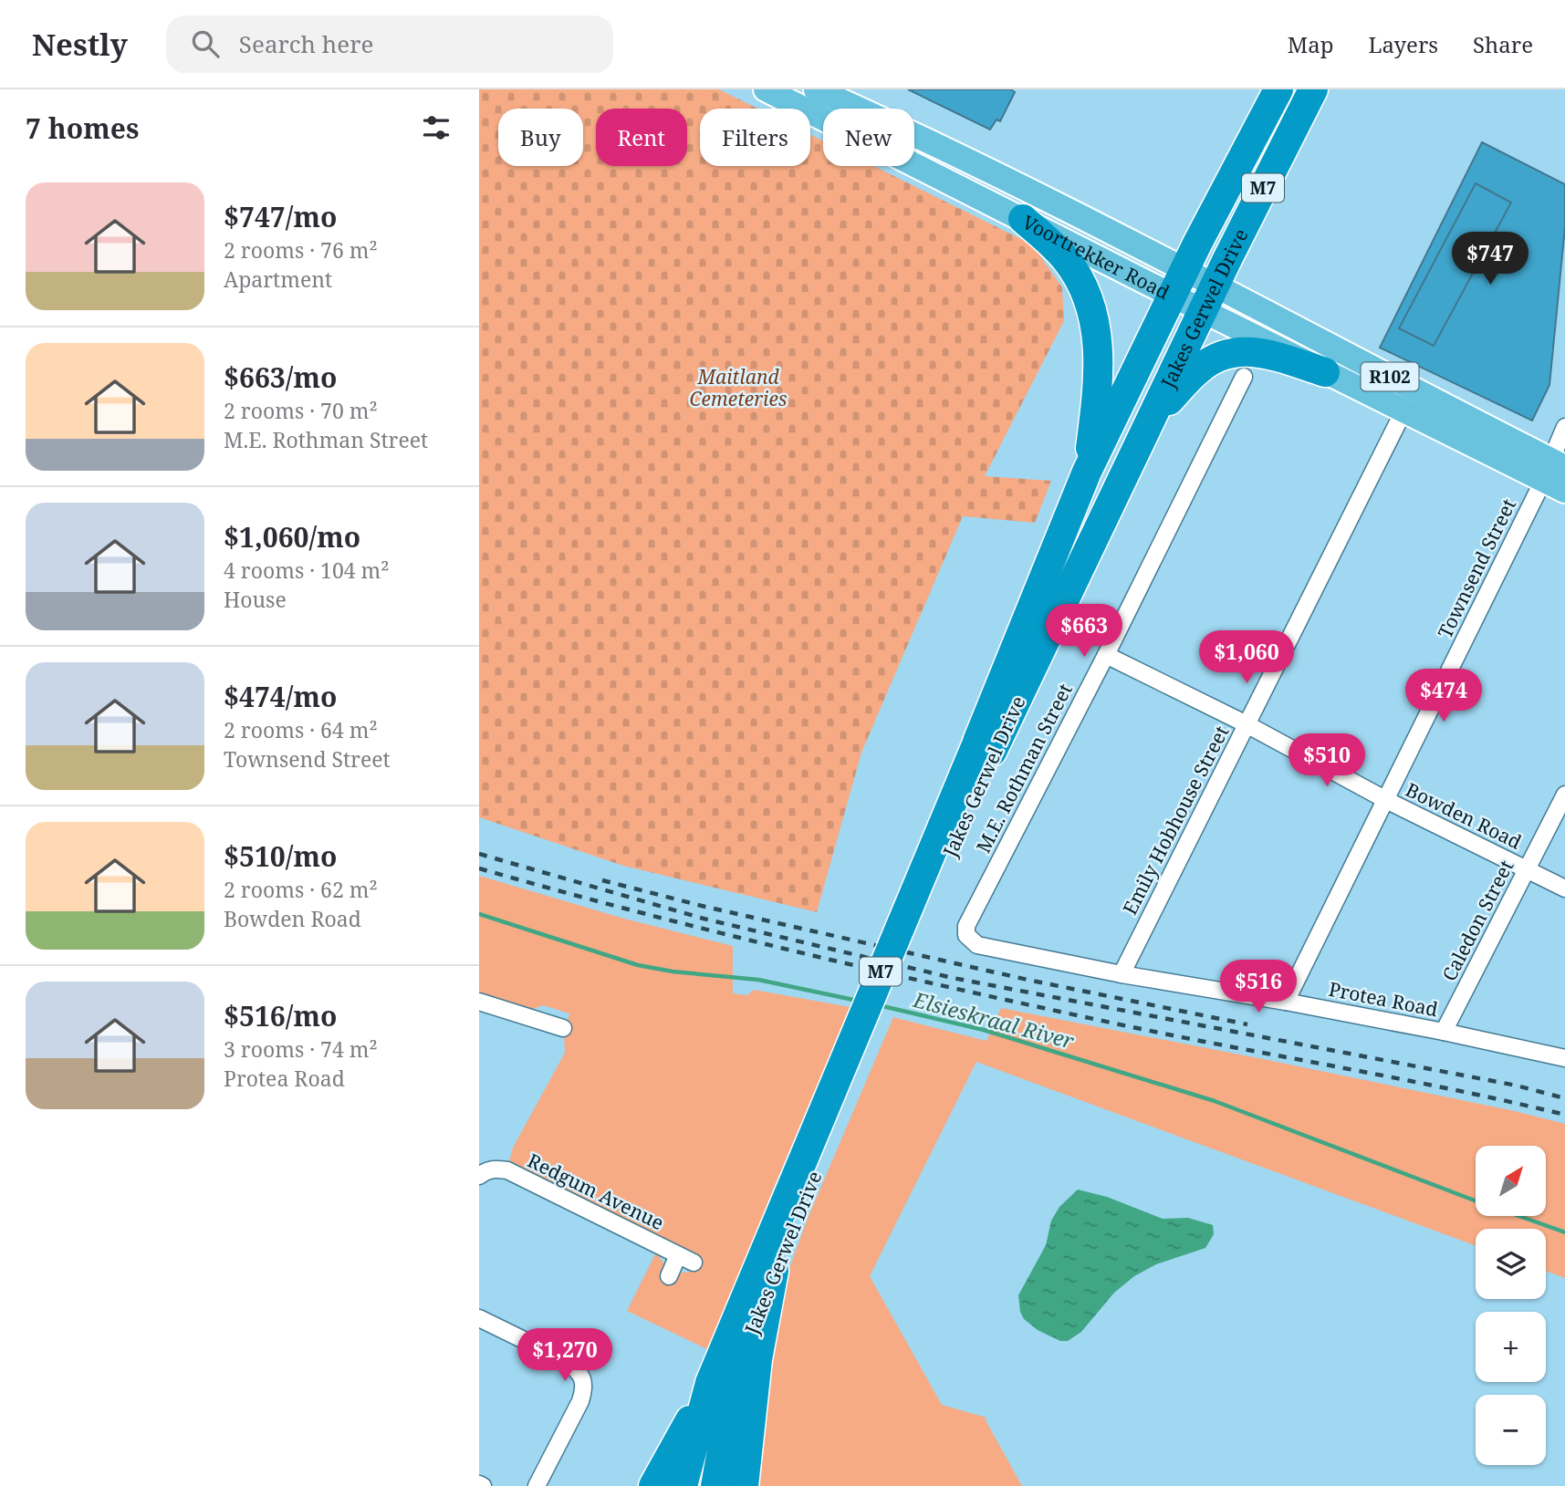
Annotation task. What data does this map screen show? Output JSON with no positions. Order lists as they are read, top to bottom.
{
  "streets": {
    "highway": ["M7", "Jakes Gerwel Drive"],
    "main road": ["Voortrekker Road", "R102"],
    "street": [
      "Townsend Street",
      "M.E. Rothman Street",
      "Bowden Road",
      "Emily Hobhouse Street",
      "Caledon Street",
      "Protea Road",
      "Redgum Avenue"
    ]
  },
  "crossings": [
    ["Voortrekker Road", "Jakes Gerwel Drive"],
    ["Voortrekker Road", "Townsend Street"],
    ["Voortrekker Road", "Emily Hobhouse Street"],
    ["Townsend Street", "Bowden Road"],
    ["Townsend Street", "Protea Road"],
    ["M.E. Rothman Street", "Bowden Road"],
    ["M.E. Rothman Street", "Protea Road"],
    ["Bowden Road", "Emily Hobhouse Street"],
    ["Bowden Road", "Caledon Street"],
    ["Emily Hobhouse Street", "Protea Road"],
    ["Caledon Street", "Protea Road"]
  ],
  "water": ["Elsieskraal River"],
  "parks": ["Maitland Cemeteries"],
  "north": "top right",
  "page": {
    "header": "Nestly",
    "search": "Search here",
    "nav": ["Map", "Layers", "Share"],
    "heading": "7 homes",
    "chip": [
      "Buy",
      "Rent",
      "Filters",
      "New"
    ],
    "list": [
      {
        "name": "$747/mo",
        "note": "2 rooms · 76 m² · Apartment"
      },
      {
        "name": "$663/mo",
        "note": "2 rooms · 70 m² · M.E. Rothman Street"
      },
      {
        "name": "$1,060/mo",
        "note": "4 rooms · 104 m² · House"
      },
      {
        "name": "$474/mo",
        "note": "2 rooms · 64 m² · Townsend Street"
      },
      {
        "name": "$510/mo",
        "note": "2 rooms · 62 m² · Bowden Road"
      },
      {
        "name": "$516/mo",
        "note": "3 rooms · 74 m² · Protea Road"
      }
    ],
    "price": [
      "$747",
      "$663",
      "$1,060",
      "$474",
      "$510",
      "$516",
      "$1,270"
    ],
    "map_buttons": ["+", "−"]
  }
}
